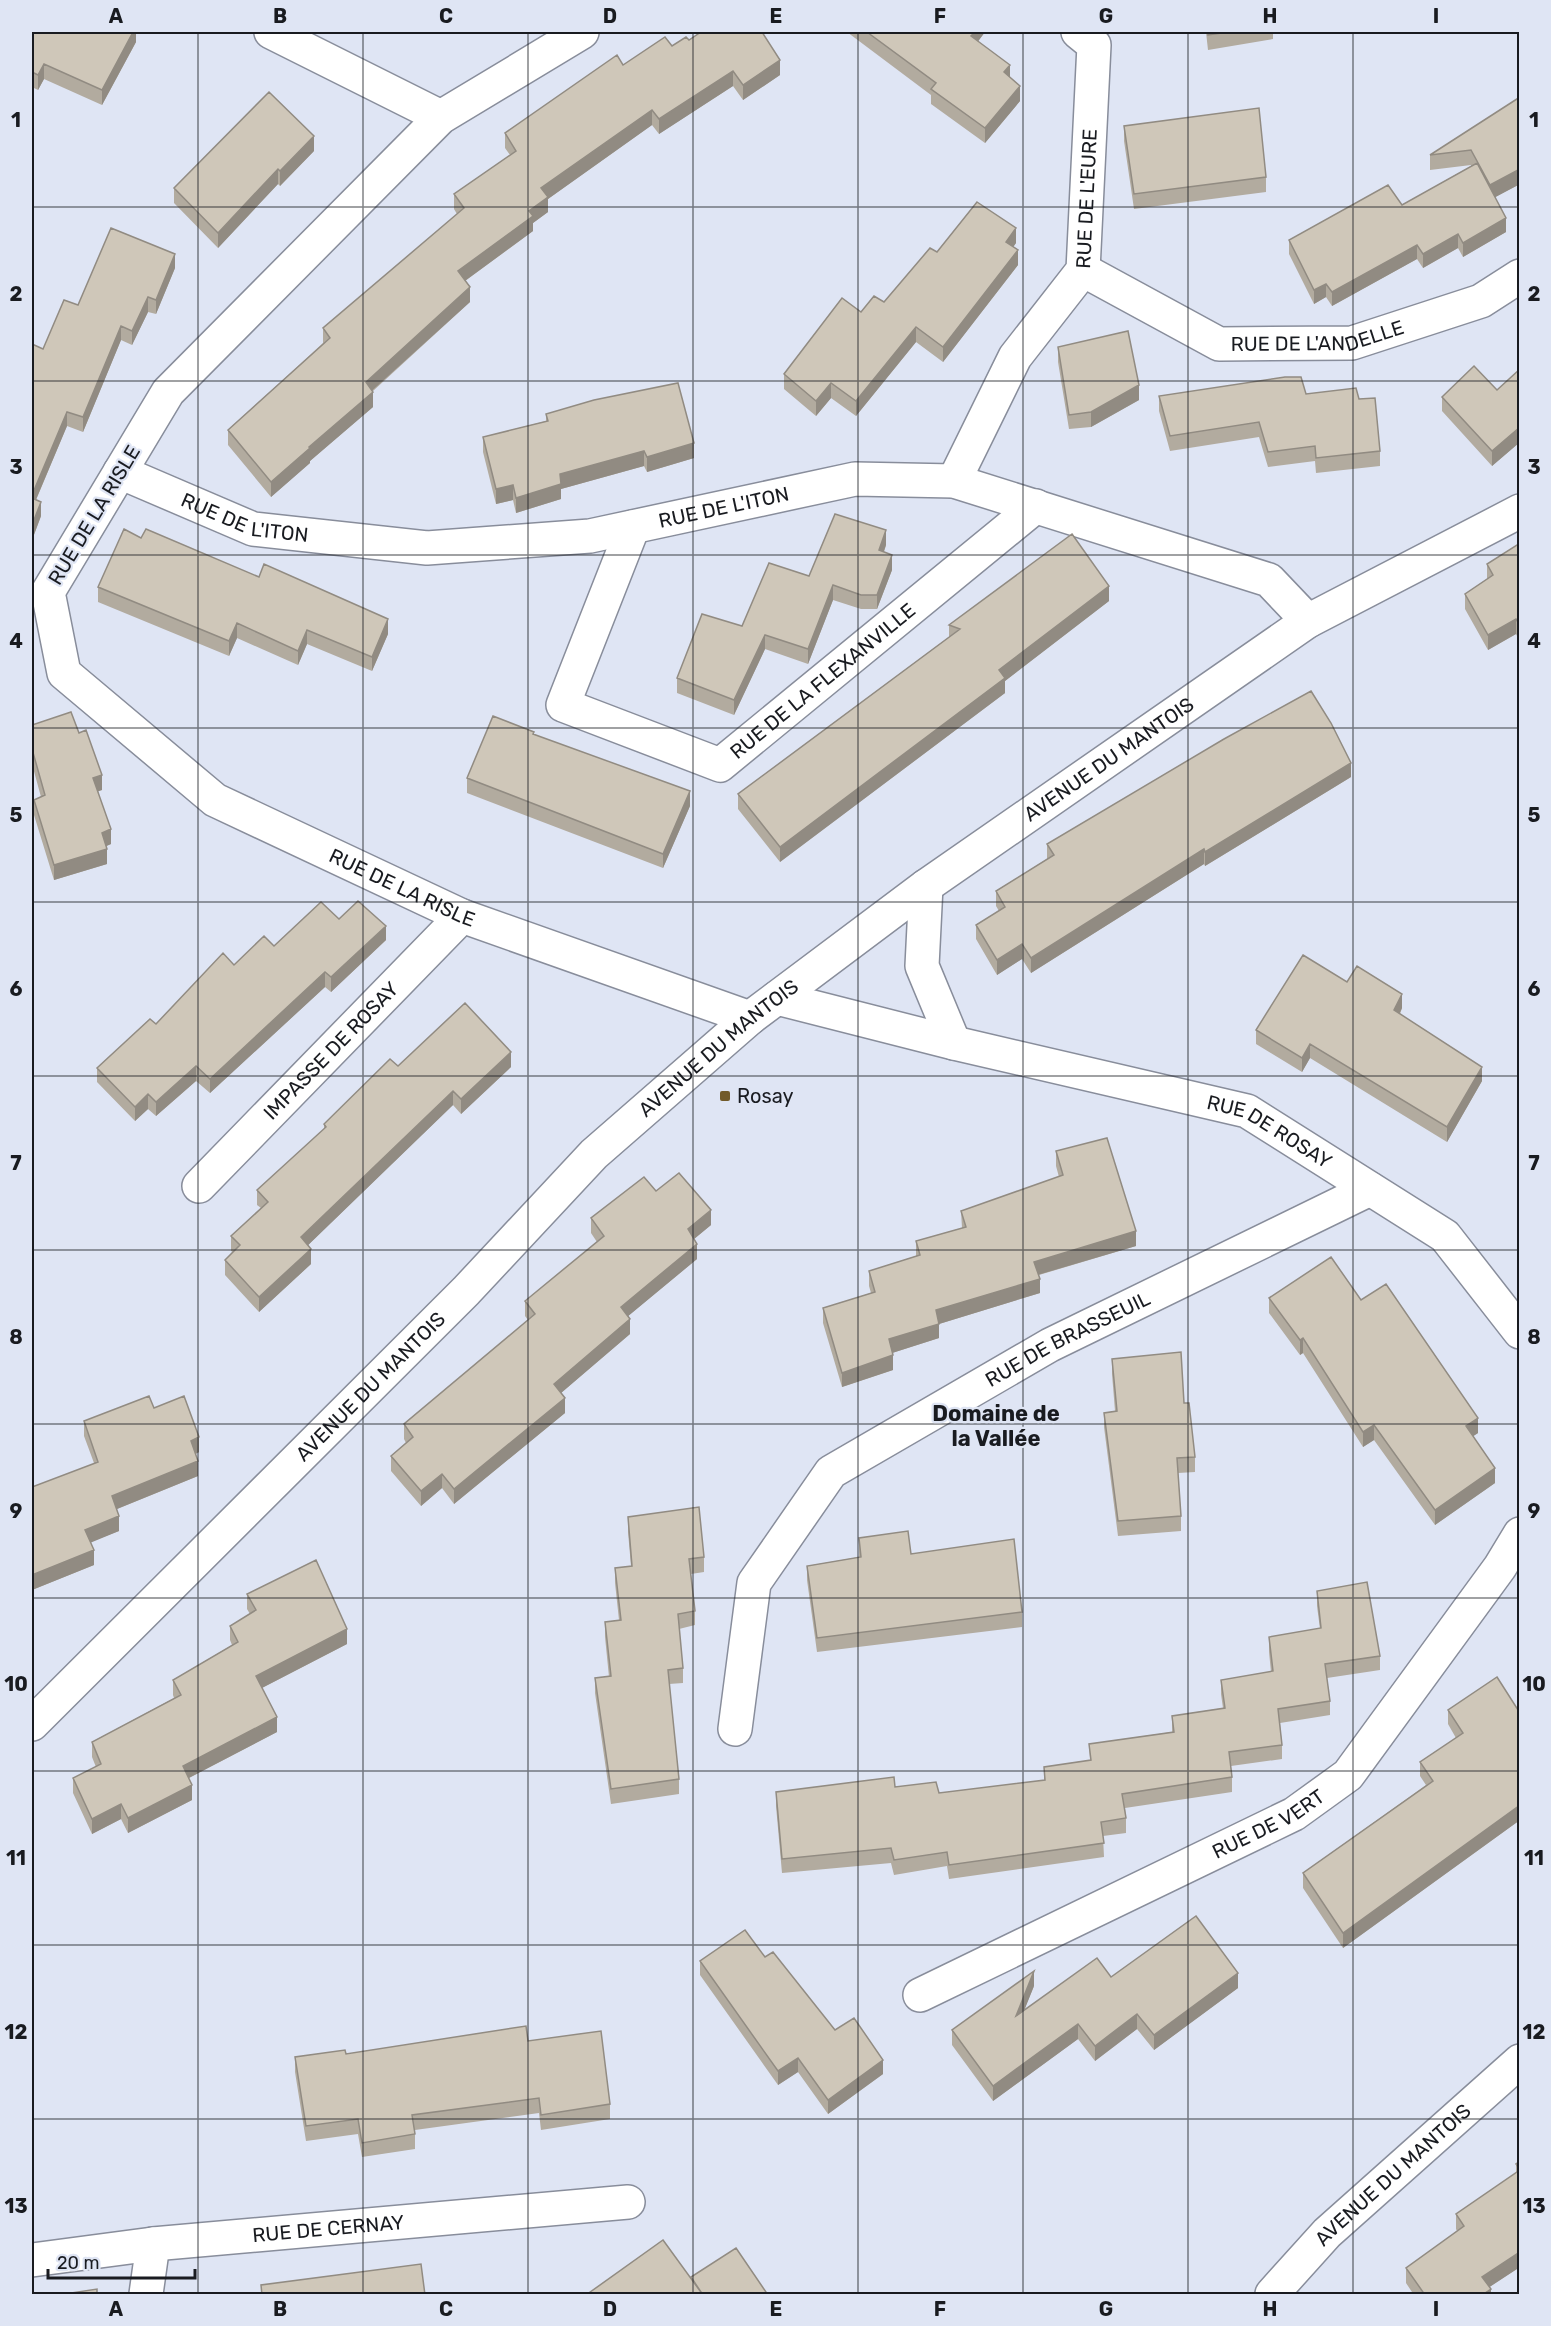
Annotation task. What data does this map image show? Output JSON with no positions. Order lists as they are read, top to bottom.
{
  "streets": {
    "street": [
      "RUE DE L'EURE",
      "RUE DE L'ANDELLE",
      "RUE DE L'ITON",
      "RUE DE LA RISLE",
      "RUE DE LA FLEXANVILLE",
      "AVENUE DU MANTOIS",
      "IMPASSE DE ROSAY",
      "RUE DE ROSAY",
      "RUE DE BRASSEUIL",
      "RUE DE VERT",
      "RUE DE CERNAY"
    ]
  },
  "crossings": [
    ["RUE DE L'EURE", "RUE DE L'ANDELLE"],
    ["RUE DE L'EURE", "RUE DE L'ITON"],
    ["RUE DE L'ITON", "RUE DE LA RISLE"],
    ["RUE DE L'ITON", "RUE DE LA FLEXANVILLE"],
    ["RUE DE L'ITON", "AVENUE DU MANTOIS"],
    ["RUE DE LA RISLE", "AVENUE DU MANTOIS"],
    ["RUE DE LA RISLE", "IMPASSE DE ROSAY"],
    ["AVENUE DU MANTOIS", "RUE DE ROSAY"],
    ["RUE DE ROSAY", "RUE DE BRASSEUIL"]
  ],
  "districts": ["Domaine de la Vallée"],
  "places": {
    "transit": ["Rosay"]
  },
  "scale_bar": "20 m",
  "grid": {
    "columns": [
      "A",
      "B",
      "C",
      "D",
      "E",
      "F",
      "G",
      "H",
      "I"
    ],
    "rows": [
      "1",
      "2",
      "3",
      "4",
      "5",
      "6",
      "7",
      "8",
      "9",
      "10",
      "11",
      "12",
      "13"
    ]
  }
}
